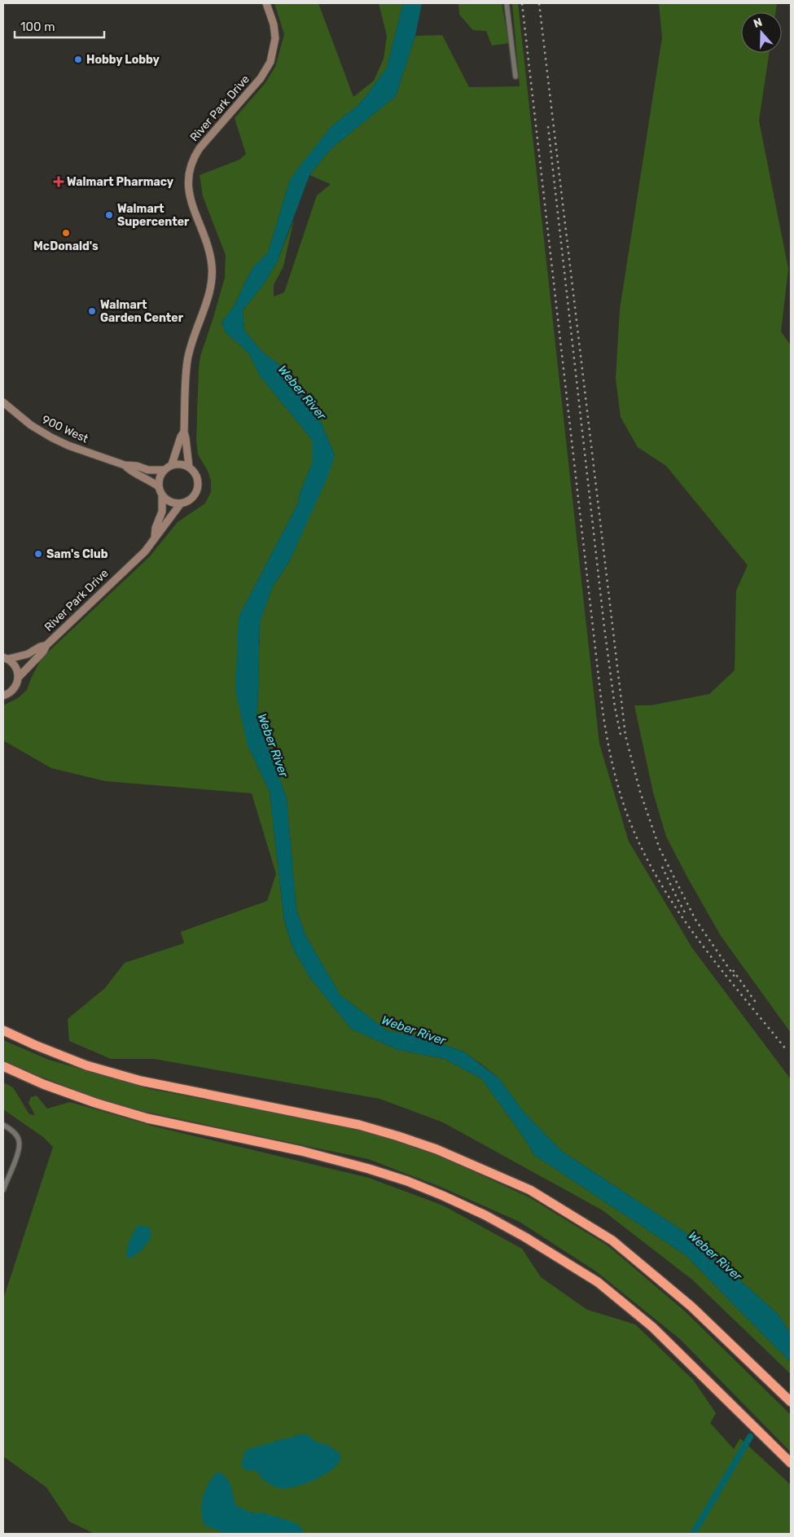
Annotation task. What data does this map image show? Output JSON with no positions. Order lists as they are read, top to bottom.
{
  "streets": {
    "street": ["River Park Drive", "900 West"]
  },
  "crossings": [
    ["River Park Drive", "900 West"]
  ],
  "water": ["Weber River"],
  "places": {
    "other": [
      "Hobby Lobby",
      "Walmart Supercenter",
      "McDonald's",
      "Walmart Garden Center",
      "Sam's Club"
    ],
    "health": ["Walmart Pharmacy"]
  },
  "scale_bar": "100 m",
  "north": "top"
}
